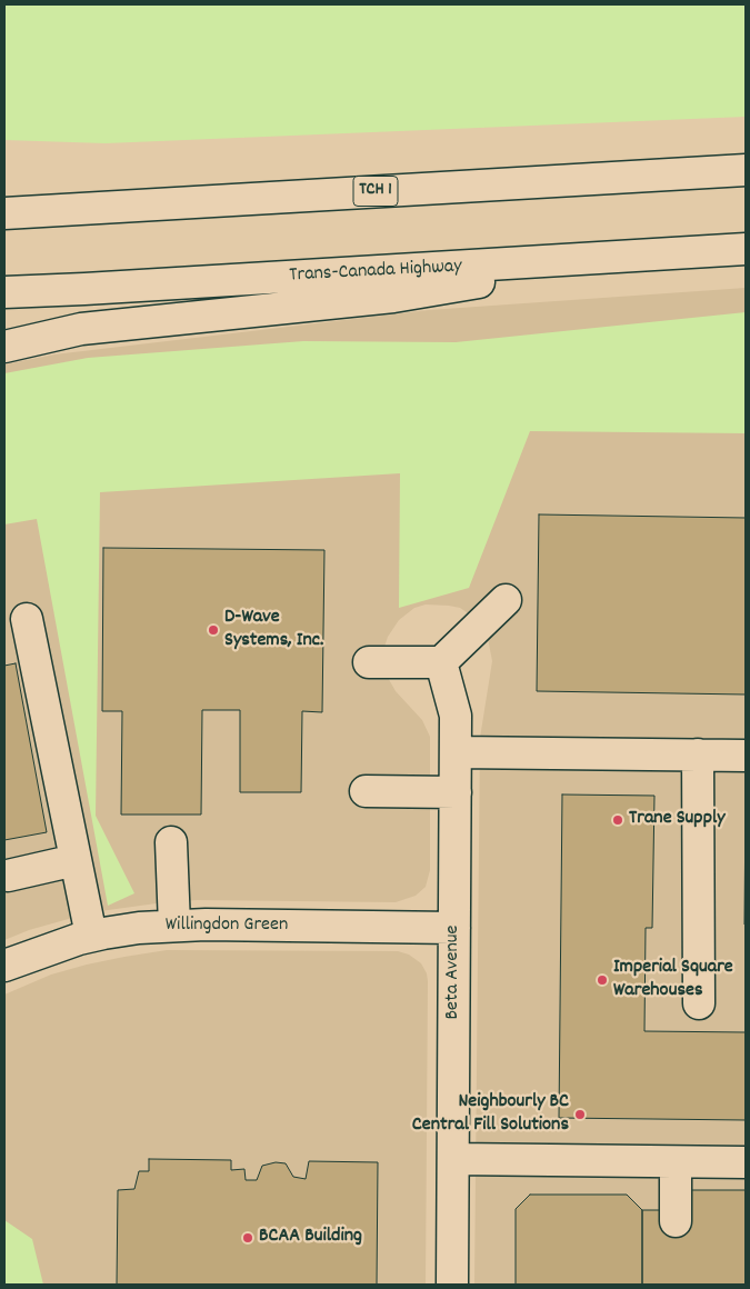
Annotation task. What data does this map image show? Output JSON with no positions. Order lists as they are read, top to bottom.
{
  "streets": {
    "main road": [
      "TCH 1",
      "Trans-Canada Highway",
      "Willingdon Green",
      "Beta Avenue"
    ]
  },
  "crossings": [
    ["Willingdon Green", "Beta Avenue"]
  ],
  "places": [
    "D-Wave Systems, Inc.",
    "Trane Supply",
    "Imperial Square Warehouses",
    "Neighbourly BC Central Fill Solutions",
    "BCAA Building"
  ]
}
